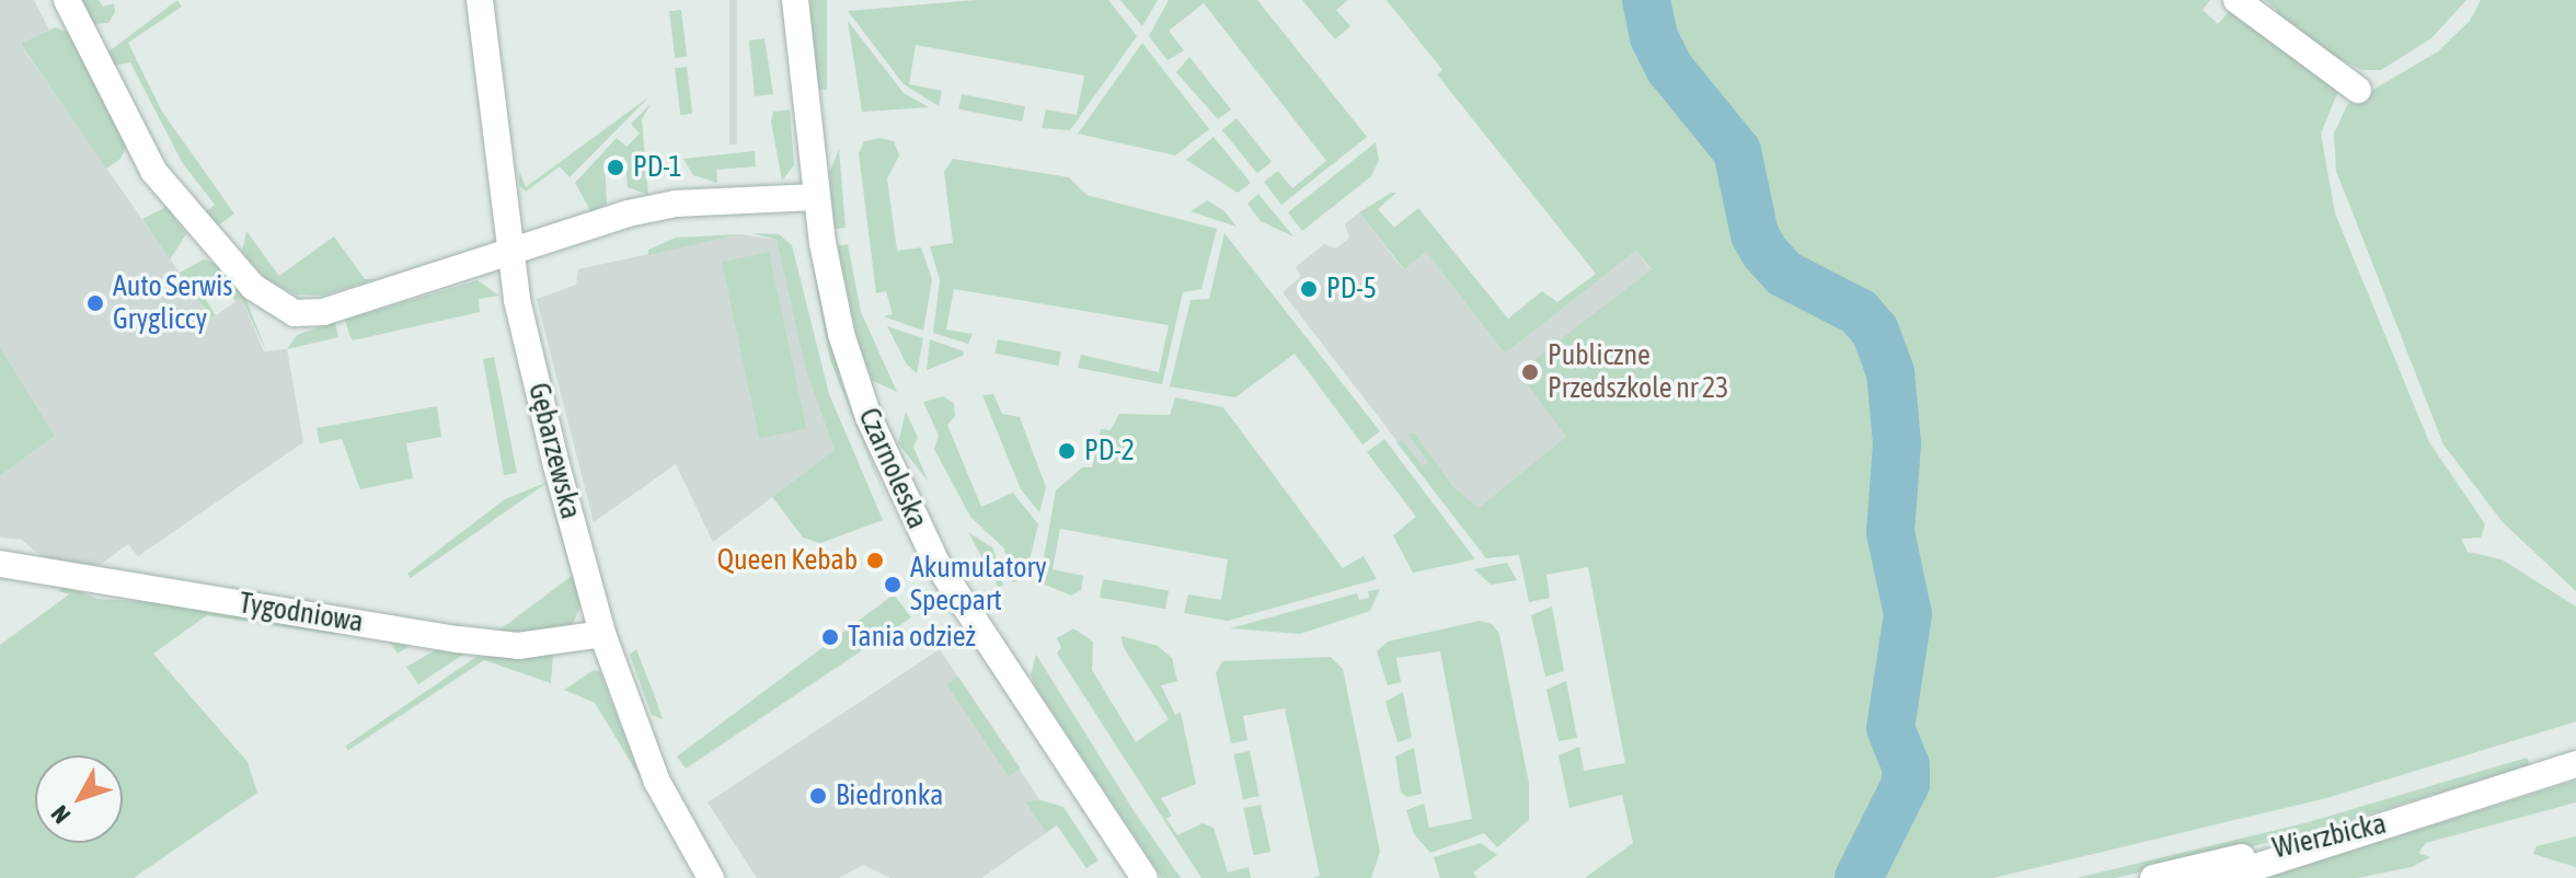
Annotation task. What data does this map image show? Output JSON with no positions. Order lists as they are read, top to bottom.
{
  "streets": {
    "street": [
      "Gębarzewska",
      "Czarnoleska",
      "Tygodniowa",
      "Wierzbicka"
    ]
  },
  "crossings": [
    ["Gębarzewska", "Tygodniowa"]
  ],
  "places": [
    "PD-1",
    "PD-5",
    "Auto Serwis Grygliccy",
    "Publiczne Przedszkole nr 23",
    "PD-2",
    "Queen Kebab",
    "Akumulatory Specpart",
    "Tania odzież",
    "Biedronka"
  ],
  "north": "bottom left"
}
